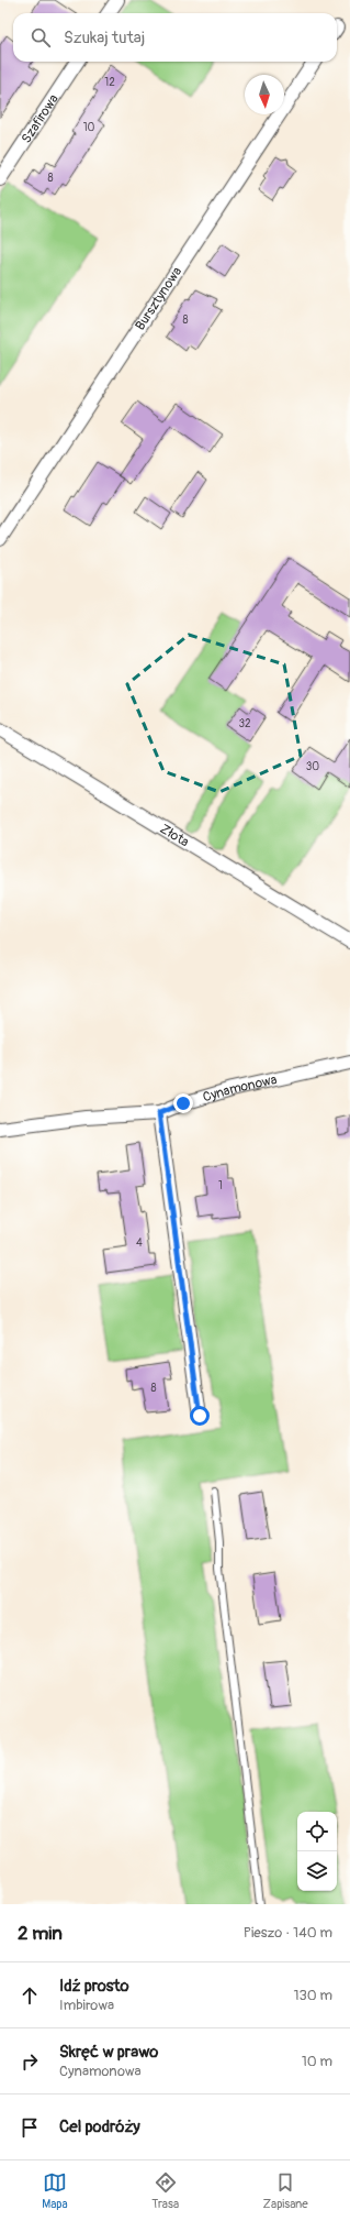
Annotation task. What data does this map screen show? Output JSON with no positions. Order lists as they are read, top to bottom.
{
  "streets": {
    "street": [
      "Szafirowa",
      "Bursztynowa",
      "Złota",
      "Cynamonowa"
    ]
  },
  "house_numbers": [
    "12",
    "10",
    "8",
    "8",
    "32",
    "30",
    "1",
    "4",
    "8"
  ],
  "north": "bottom",
  "page": {
    "search": "Szukaj tutaj",
    "heading": ["2 min", "Pieszo · 140 m"],
    "list": [
      ["Idź prosto", "Imbirowa", "130 m"],
      ["Skręć w prawo", "Cynamonowa", "10 m"],
      "Cel podróży"
    ],
    "nav": ["Mapa", "Trasa", "Zapisane"]
  }
}
